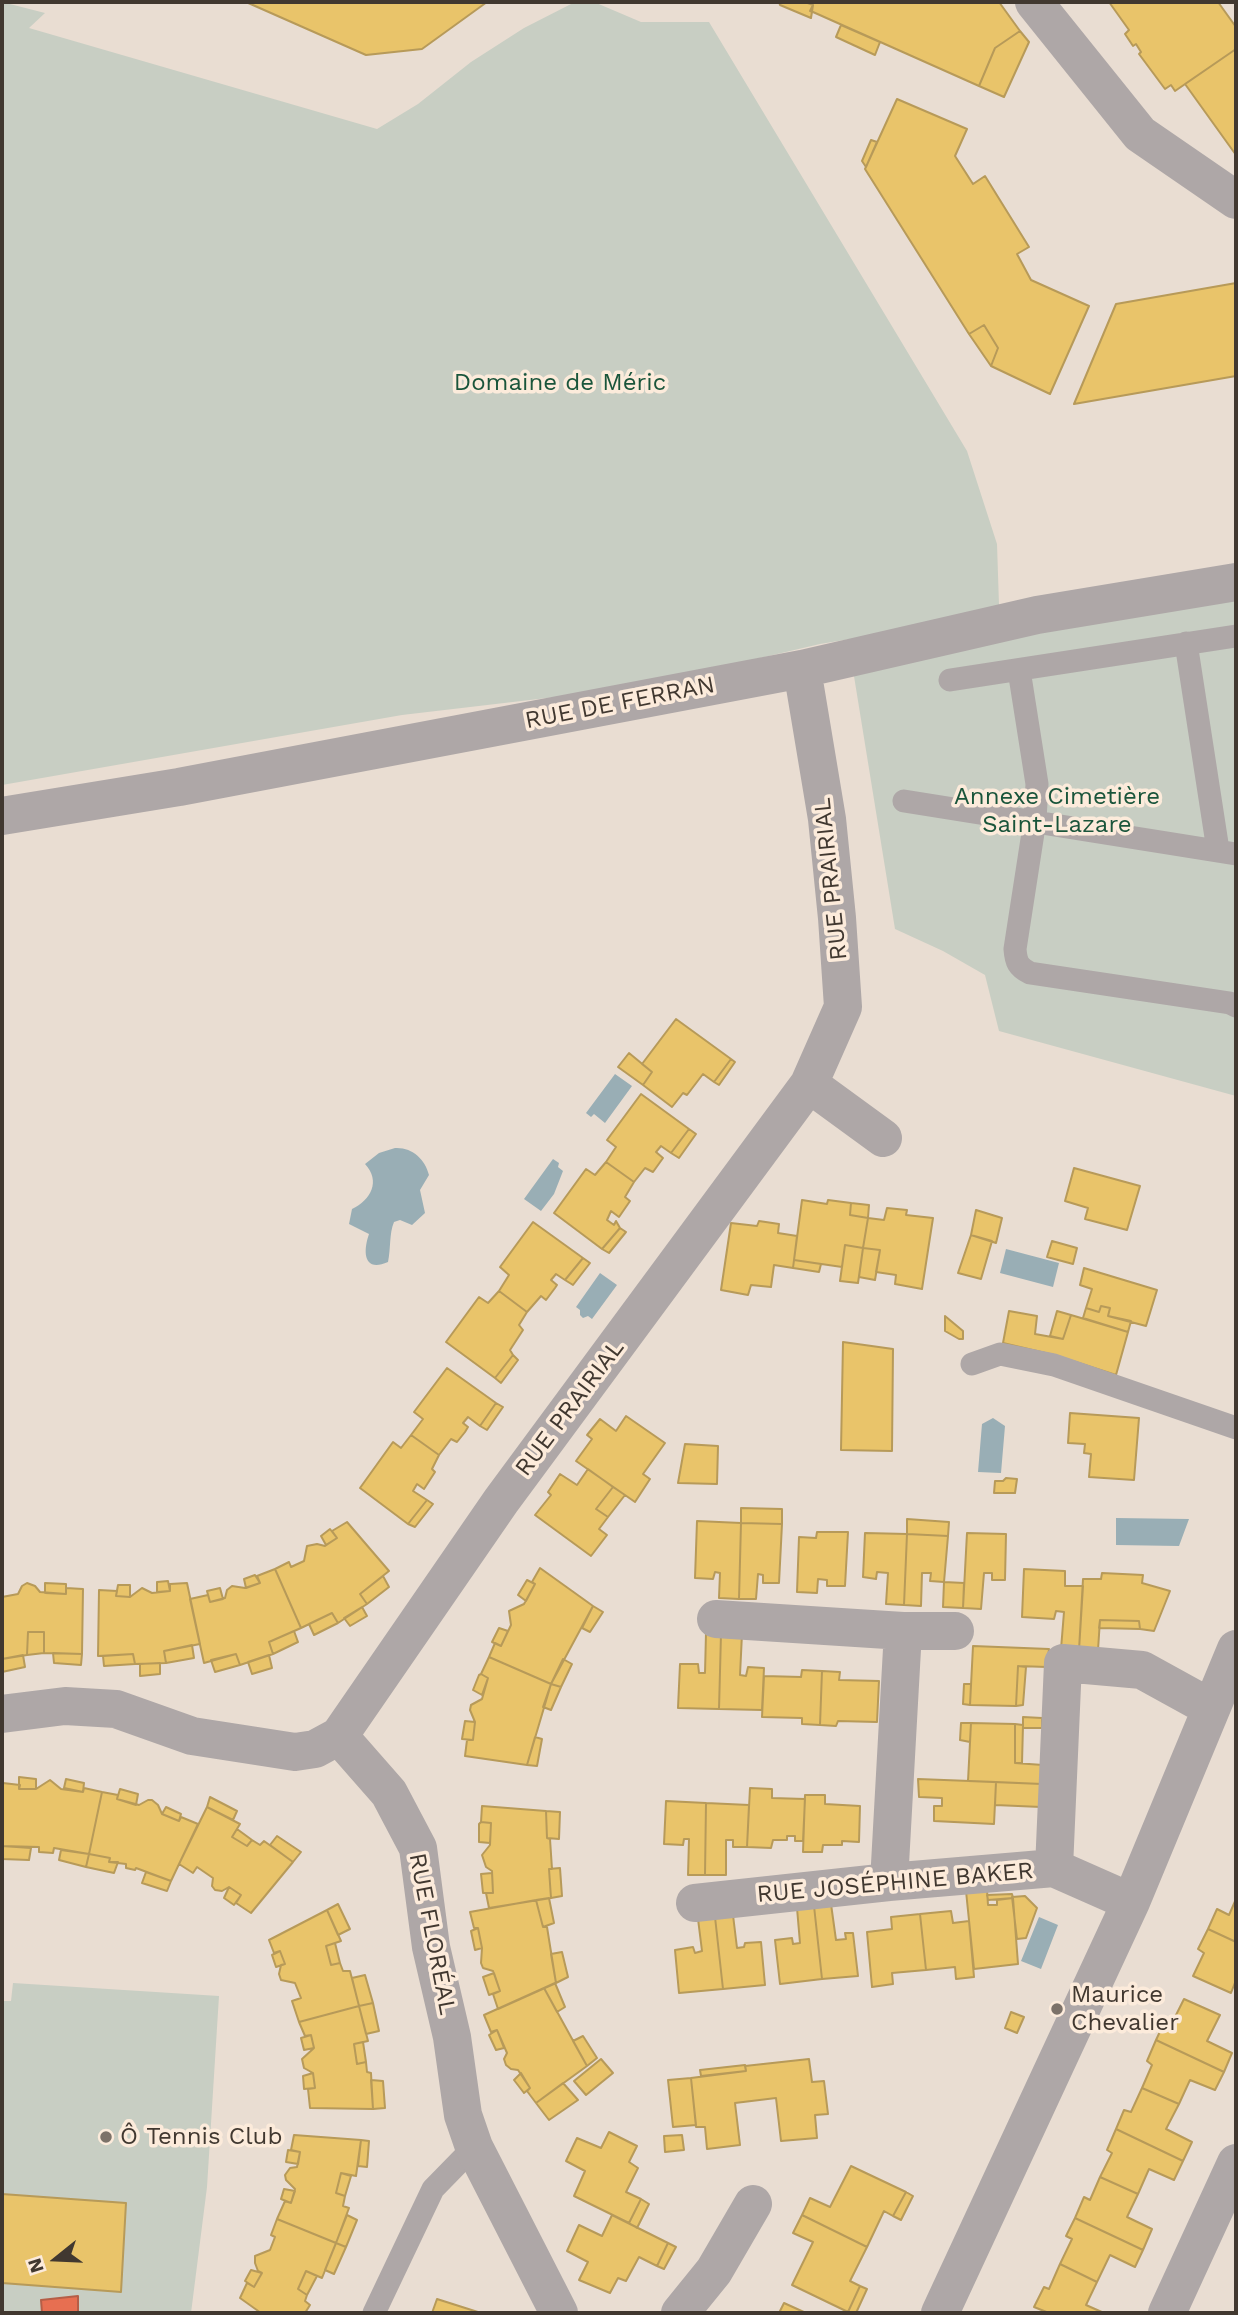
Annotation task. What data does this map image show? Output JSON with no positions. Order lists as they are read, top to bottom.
{
  "streets": {
    "street": [
      "RUE DE FERRAN",
      "RUE PRAIRIAL",
      "RUE JOSÉPHINE BAKER",
      "RUE FLORÉAL"
    ]
  },
  "crossings": [
    ["RUE DE FERRAN", "RUE PRAIRIAL"],
    ["RUE PRAIRIAL", "RUE FLORÉAL"]
  ],
  "parks": ["Domaine de Méric", "Annexe Cimetière Saint-Lazare"],
  "places": ["Maurice Chevalier", "Ô Tennis Club"],
  "north": "left"
}
